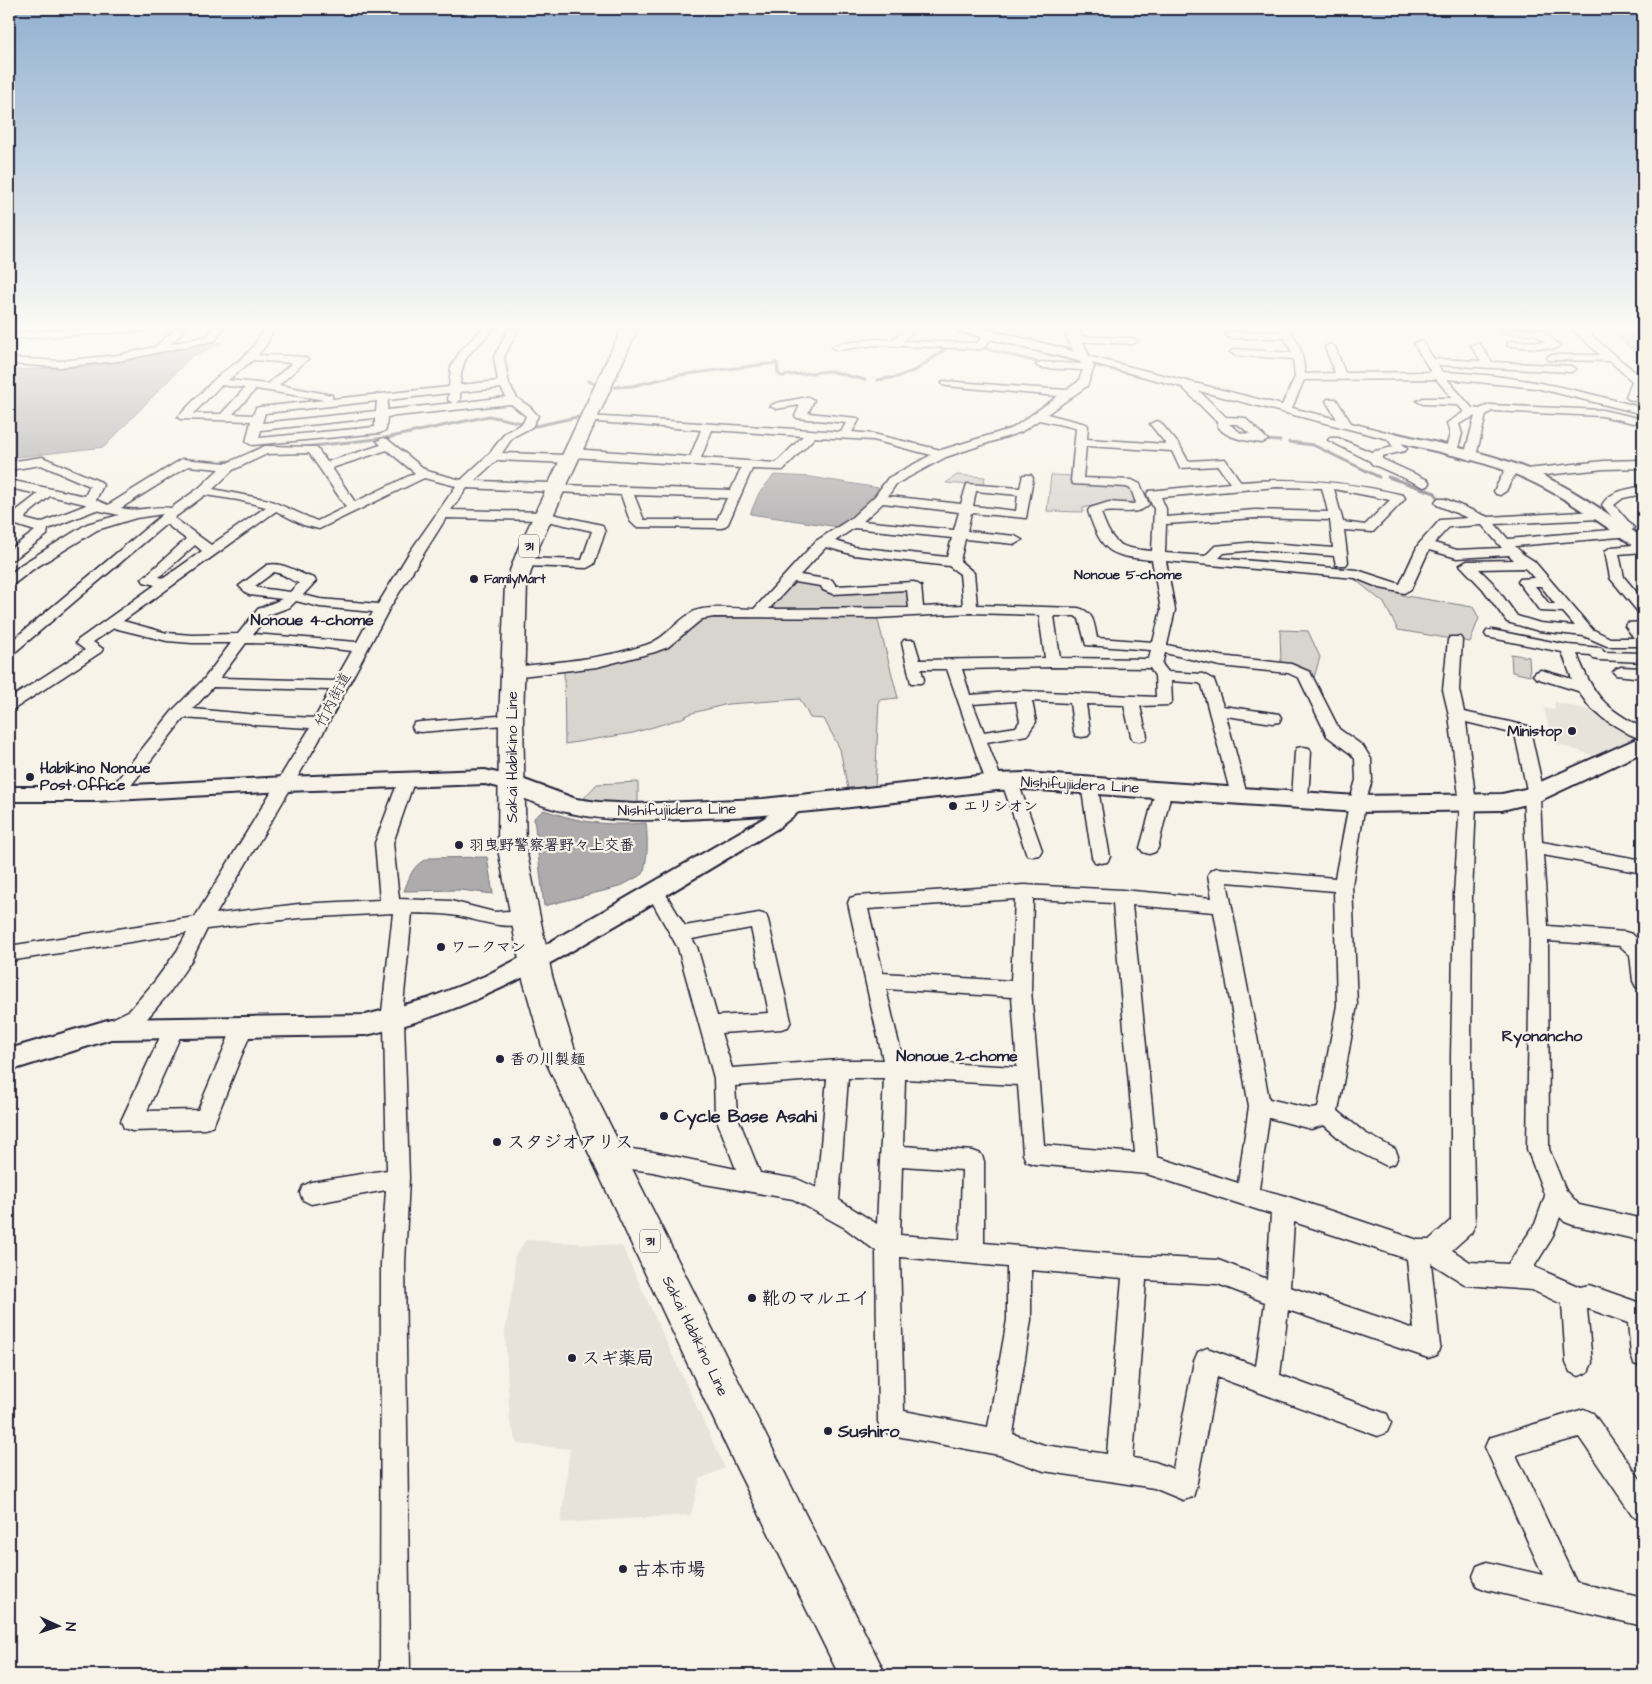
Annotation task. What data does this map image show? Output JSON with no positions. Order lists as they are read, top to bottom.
{
  "streets": {
    "main road": ["31", "Sakai Habikino Line", "Nishifujiidera Line"],
    "street": ["竹内街道"]
  },
  "crossings": [
    ["Sakai Habikino Line", "Nishifujiidera Line"]
  ],
  "districts": [
    "Nonoue 5-chome",
    "Nonoue 4-chome",
    "Ryonancho",
    "Nonoue 2-chome"
  ],
  "places": [
    "FamilyMart",
    "Ministop",
    "Habikino Nonoue Post Office",
    "エリシオン",
    "羽曳野警察署野々上交番",
    "ワークマン",
    "香の川製麺",
    "Cycle Base Asahi",
    "スタジオアリス",
    "靴のマルエイ",
    "スギ薬局",
    "Sushiro",
    "古本市場"
  ],
  "north": "right"
}
